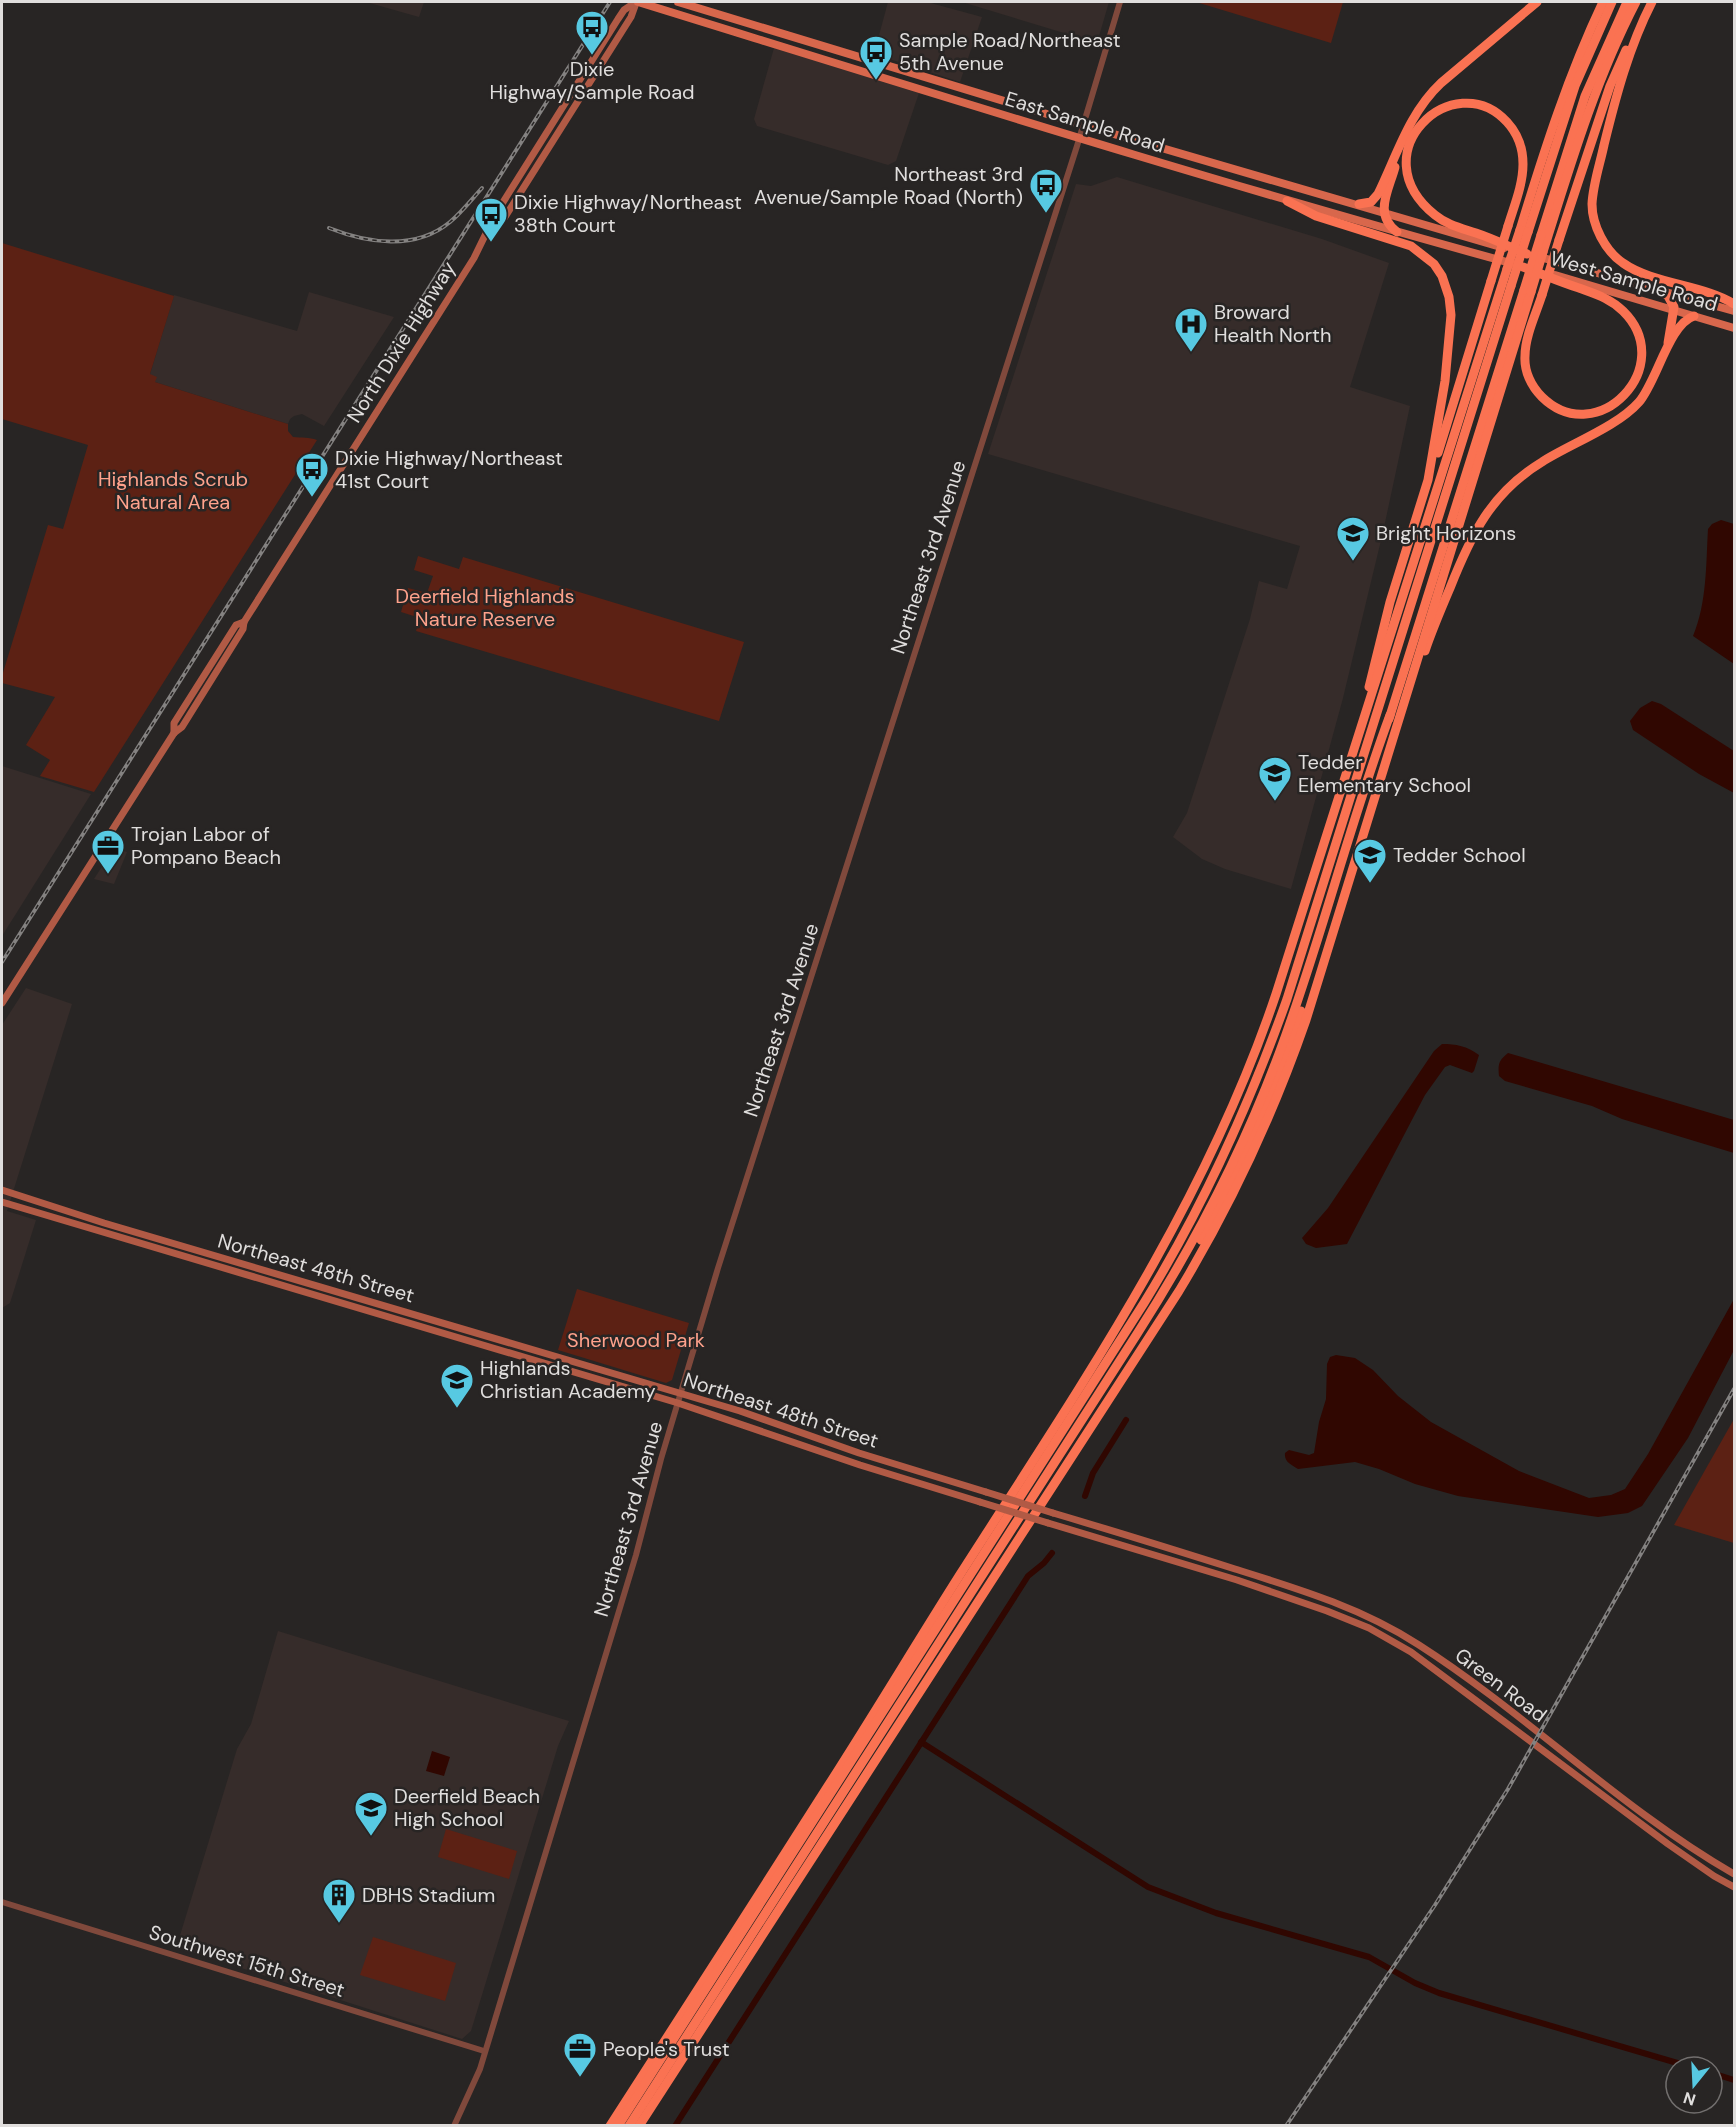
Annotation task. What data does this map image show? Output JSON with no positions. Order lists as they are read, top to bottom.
{
  "streets": {
    "main road": [
      "East Sample Road",
      "West Sample Road",
      "North Dixie Highway",
      "Northeast 48th Street",
      "Green Road"
    ],
    "street": ["Northeast 3rd Avenue", "Southwest 15th Street"]
  },
  "crossings": [
    ["East Sample Road", "West Sample Road"],
    ["East Sample Road", "North Dixie Highway"],
    ["East Sample Road", "Northeast 3rd Avenue"],
    ["Northeast 3rd Avenue", "Northeast 48th Street"],
    ["Northeast 3rd Avenue", "Southwest 15th Street"],
    ["Northeast 48th Street", "Green Road"]
  ],
  "parks": ["Highlands Scrub Natural Area", "Deerfield Highlands Nature Reserve", "Sherwood Park"],
  "places": {
    "bus stop": [
      "Dixie Highway/Sample Road",
      "Sample Road/Northeast 5th Avenue",
      "Northeast 3rd Avenue/Sample Road (North)",
      "Dixie Highway/Northeast 38th Court",
      "Dixie Highway/Northeast 41st Court"
    ],
    "hospital": ["Broward Health North"],
    "school or university": [
      "Bright Horizons",
      "Tedder Elementary School",
      "Tedder School",
      "Highlands Christian Academy",
      "Deerfield Beach High School"
    ],
    "office": ["Trojan Labor of Pompano Beach", "People's Trust"],
    "building": ["DBHS Stadium"]
  },
  "north": "bottom"
}
